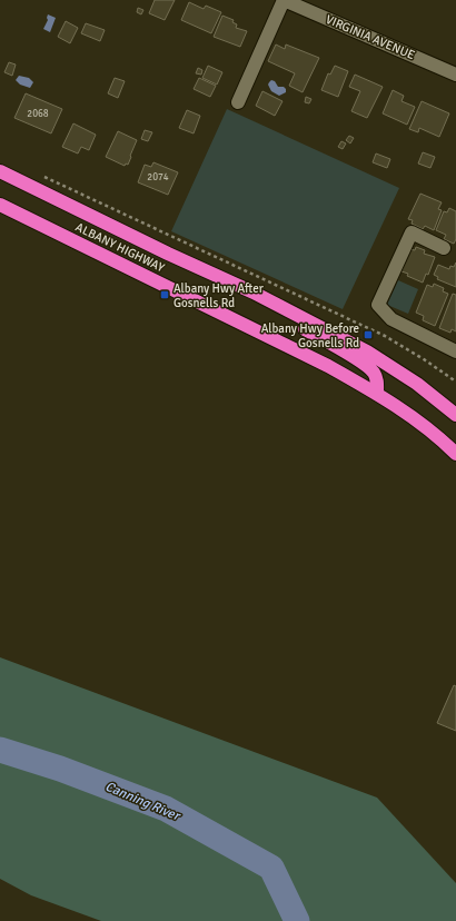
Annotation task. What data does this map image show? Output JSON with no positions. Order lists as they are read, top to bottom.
{
  "streets": {
    "highway": ["ALBANY HIGHWAY"],
    "street": ["VIRGINIA AVENUE"]
  },
  "water": ["Canning River"],
  "places": {
    "transit": ["Albany Hwy After Gosnells Rd", "Albany Hwy Before Gosnells Rd"]
  },
  "house_numbers": ["2068", "2074"]
}
